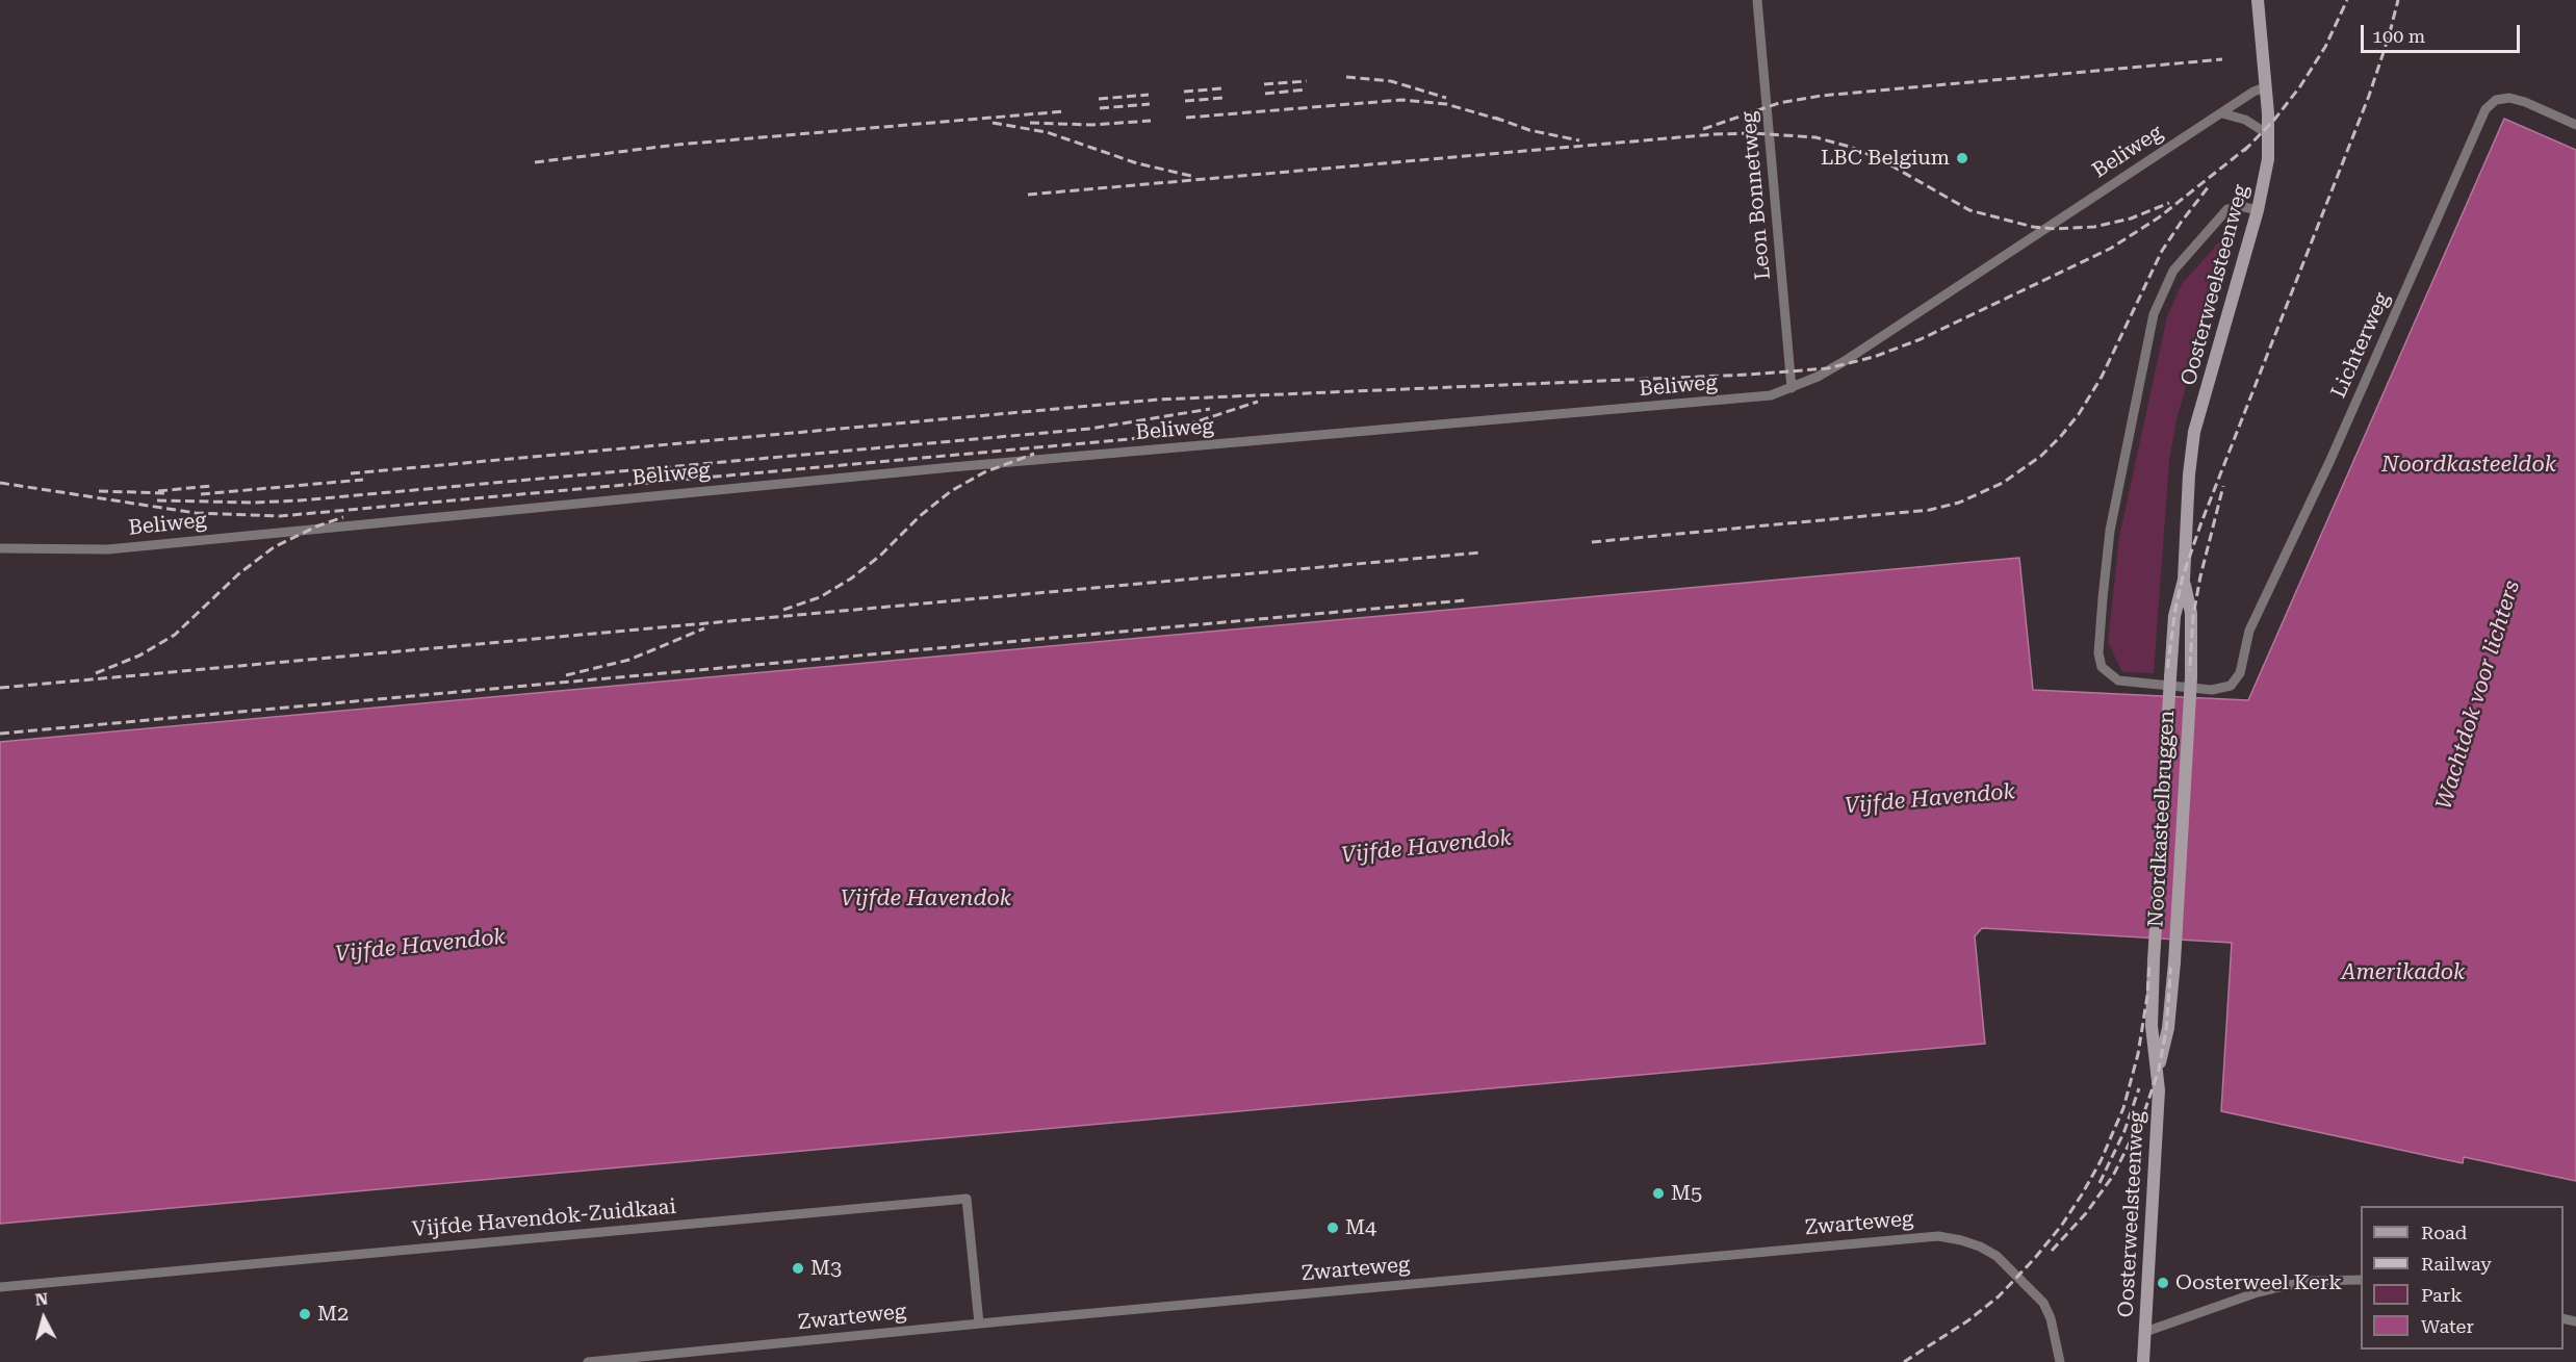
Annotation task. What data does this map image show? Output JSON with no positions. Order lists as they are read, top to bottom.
{
  "streets": {
    "main road": ["Oosterweelsteenweg", "Noordkasteelbruggen"],
    "street": [
      "Beliweg",
      "Leon Bonnetweg",
      "Lichterweg",
      "Vijfde Havendok-Zuidkaai",
      "Zwarteweg"
    ]
  },
  "crossings": [
    ["Beliweg", "Leon Bonnetweg"],
    ["Beliweg", "Oosterweelsteenweg"],
    ["Oosterweelsteenweg", "Lichterweg"],
    ["Oosterweelsteenweg", "Noordkasteelbruggen"],
    ["Vijfde Havendok-Zuidkaai", "Zwarteweg"]
  ],
  "water": [
    "Noordkasteeldok",
    "Wachtdok voor lichters",
    "Vijfde Havendok",
    "Amerikadok"
  ],
  "places": [
    "LBC Belgium",
    "M5",
    "M4",
    "M3",
    "Oosterweel Kerk",
    "M2"
  ],
  "legend": [
    "Road",
    "Railway",
    "Park",
    "Water"
  ],
  "scale_bar": "100 m",
  "north": "top"
}
